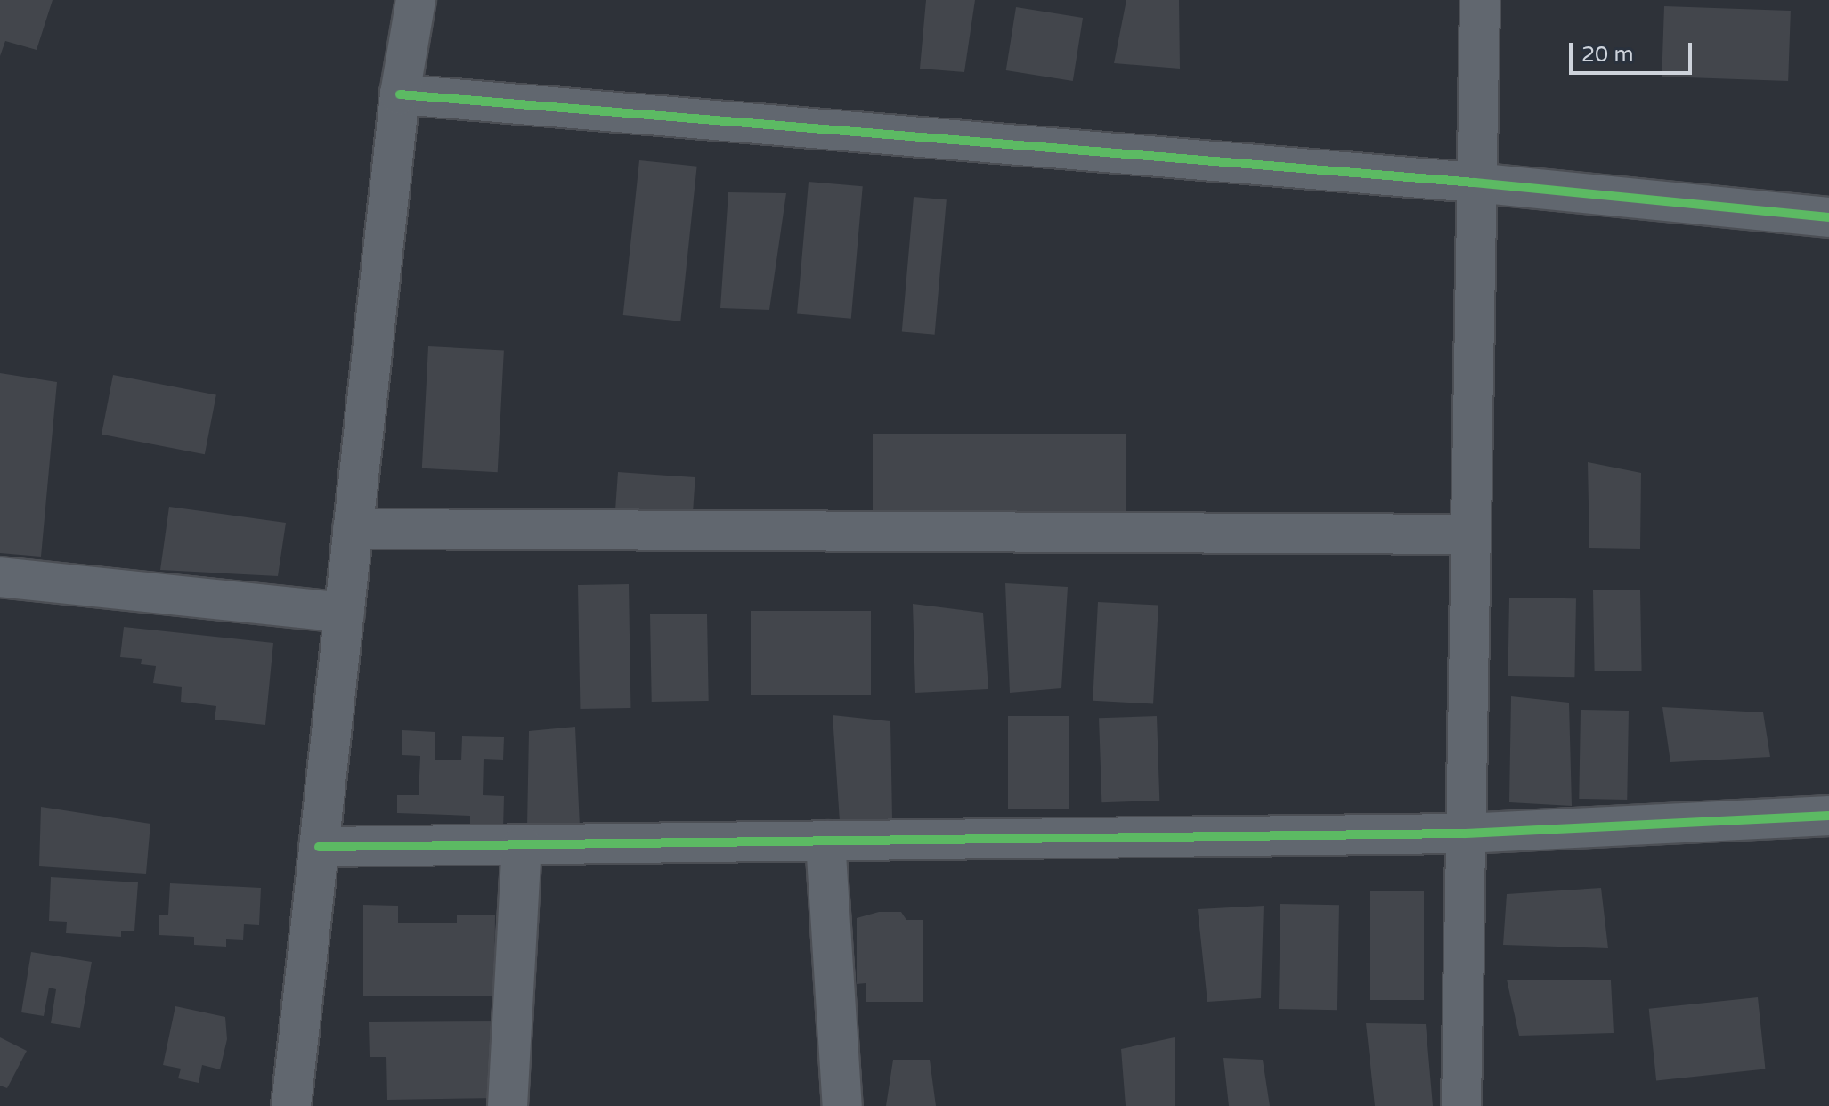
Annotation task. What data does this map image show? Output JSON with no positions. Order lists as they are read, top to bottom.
{
  "scale_bar": "20 m"
}
